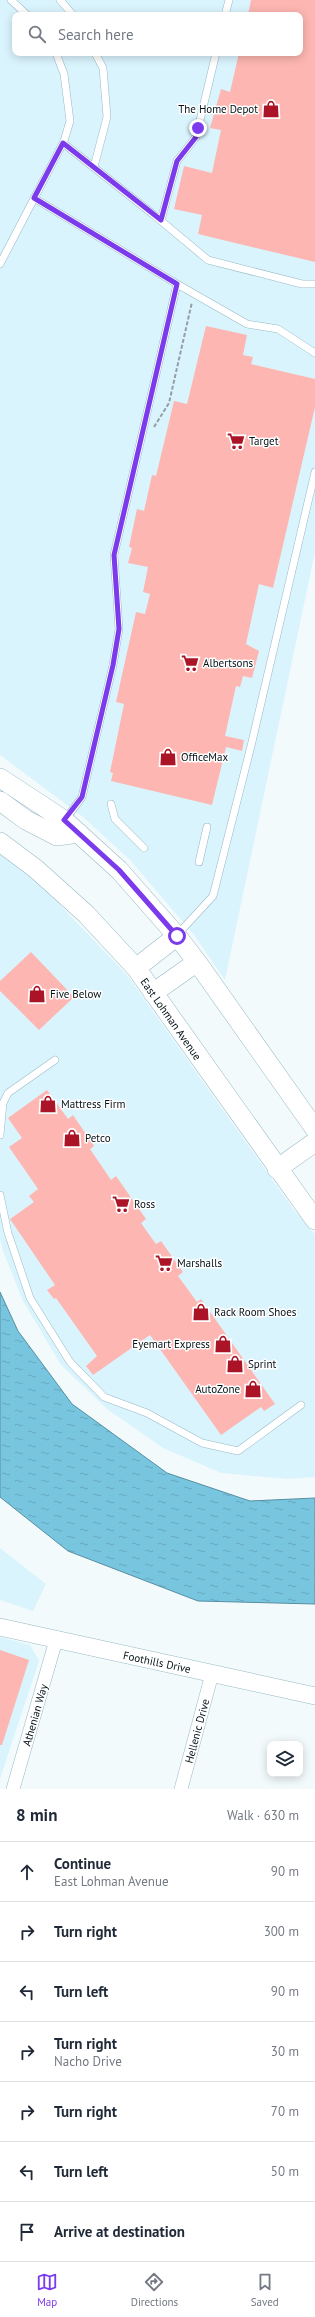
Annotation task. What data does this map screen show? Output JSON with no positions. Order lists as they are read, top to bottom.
{
  "streets": {
    "main road": ["East Lohman Avenue"],
    "street": ["Foothills Drive", "Athenian Way", "Hellenic Drive"]
  },
  "crossings": [
    ["Foothills Drive", "Athenian Way"],
    ["Foothills Drive", "Hellenic Drive"]
  ],
  "places": {
    "shop": [
      "The Home Depot",
      "OfficeMax",
      "Five Below",
      "Mattress Firm",
      "Petco",
      "Rack Room Shoes",
      "Eyemart Express",
      "Sprint",
      "AutoZone"
    ],
    "supermarket": [
      "Target",
      "Albertsons",
      "Ross",
      "Marshalls"
    ]
  },
  "page": {
    "search": "Search here",
    "heading": ["8 min", "Walk · 630 m"],
    "list": [
      ["Continue", "East Lohman Avenue", "90 m"],
      ["Turn right", "300 m"],
      ["Turn left", "90 m"],
      ["Turn right", "Nacho Drive", "30 m"],
      ["Turn right", "70 m"],
      ["Turn left", "50 m"],
      "Arrive at destination"
    ],
    "nav": ["Map", "Directions", "Saved"]
  }
}
